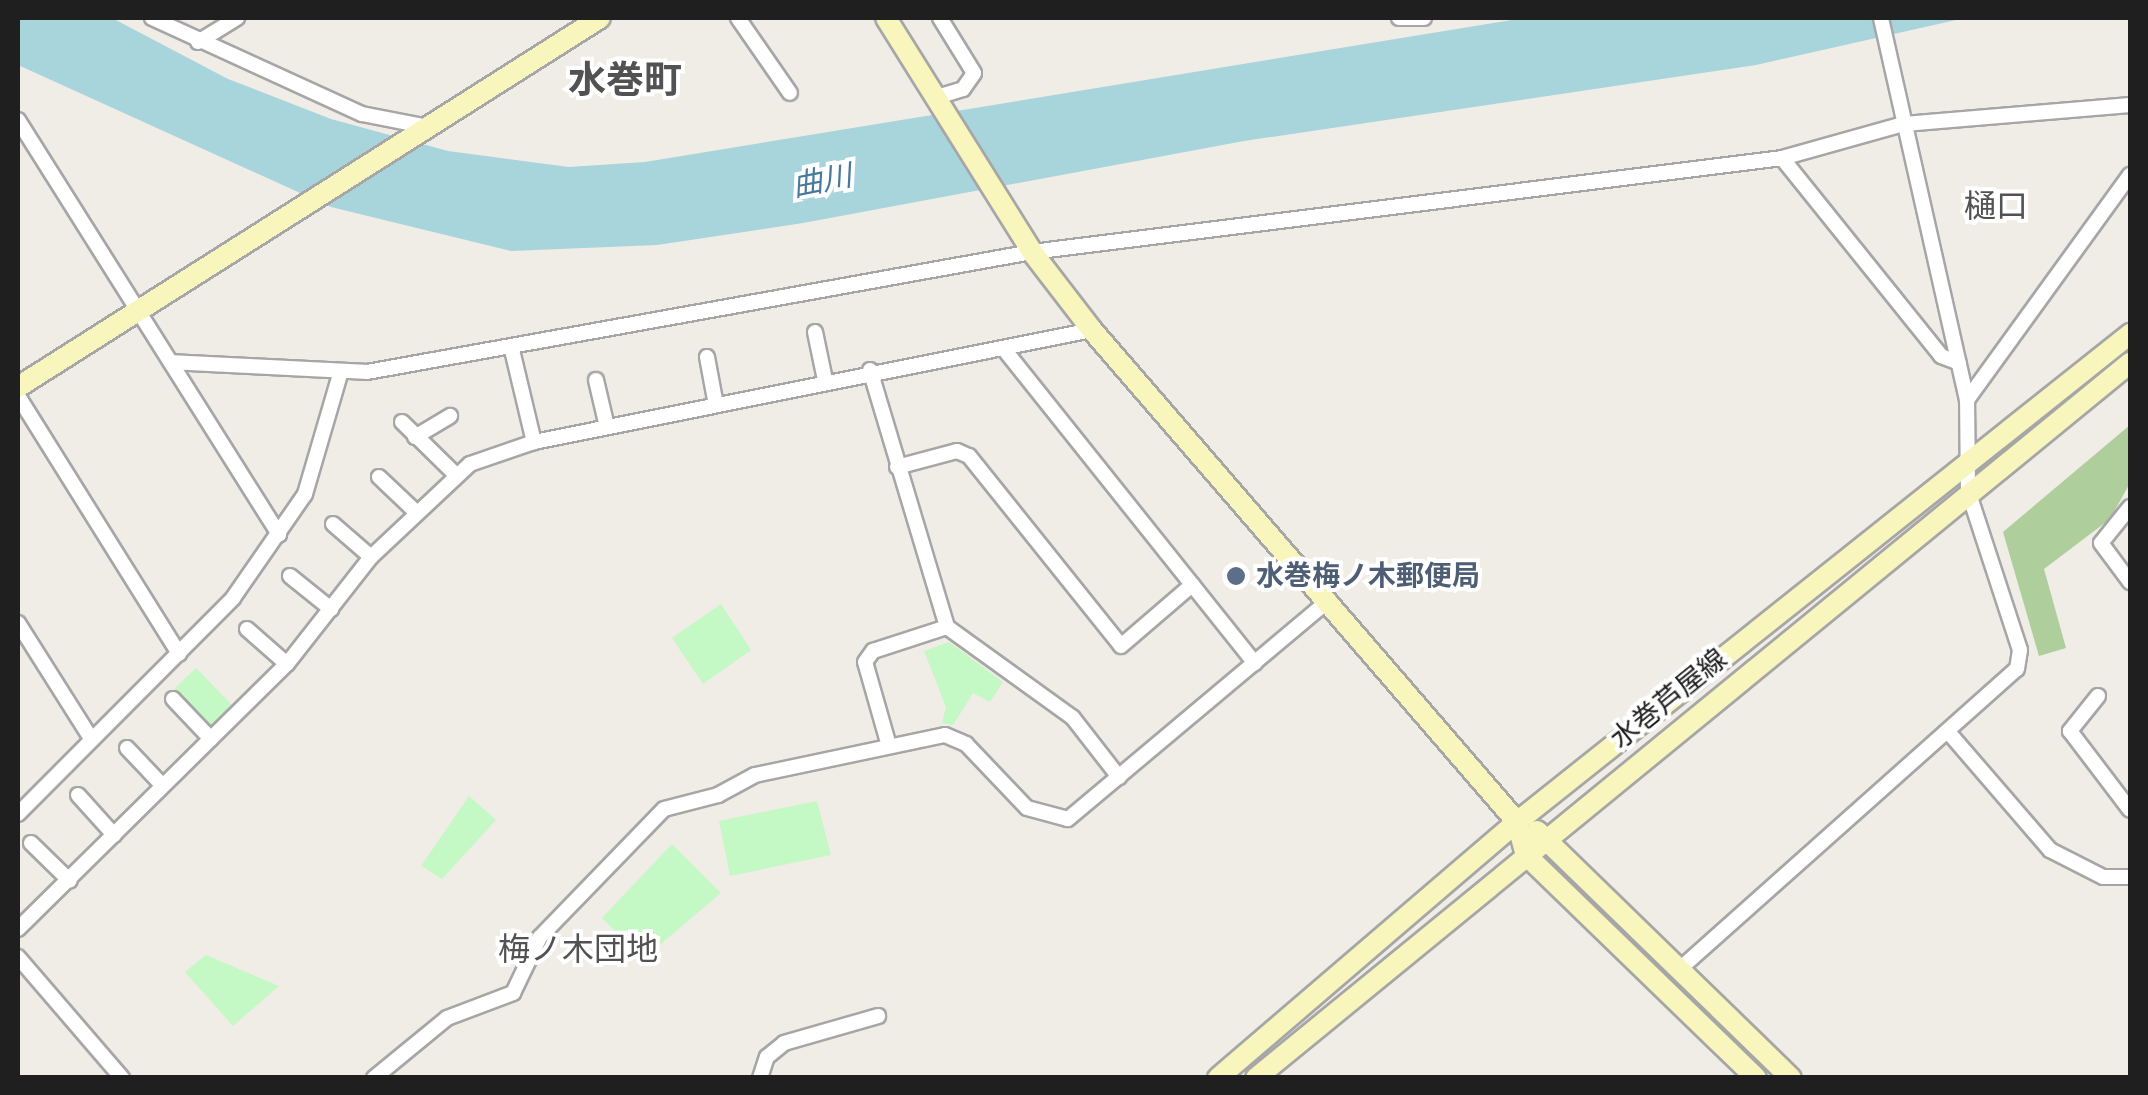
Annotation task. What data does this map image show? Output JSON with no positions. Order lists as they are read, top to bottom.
{
  "streets": {
    "street": ["水巻芦屋線"]
  },
  "districts": ["水巻町", "樋口", "梅ノ木団地"],
  "water": ["曲川"],
  "places": ["水巻梅ノ木郵便局"]
}
